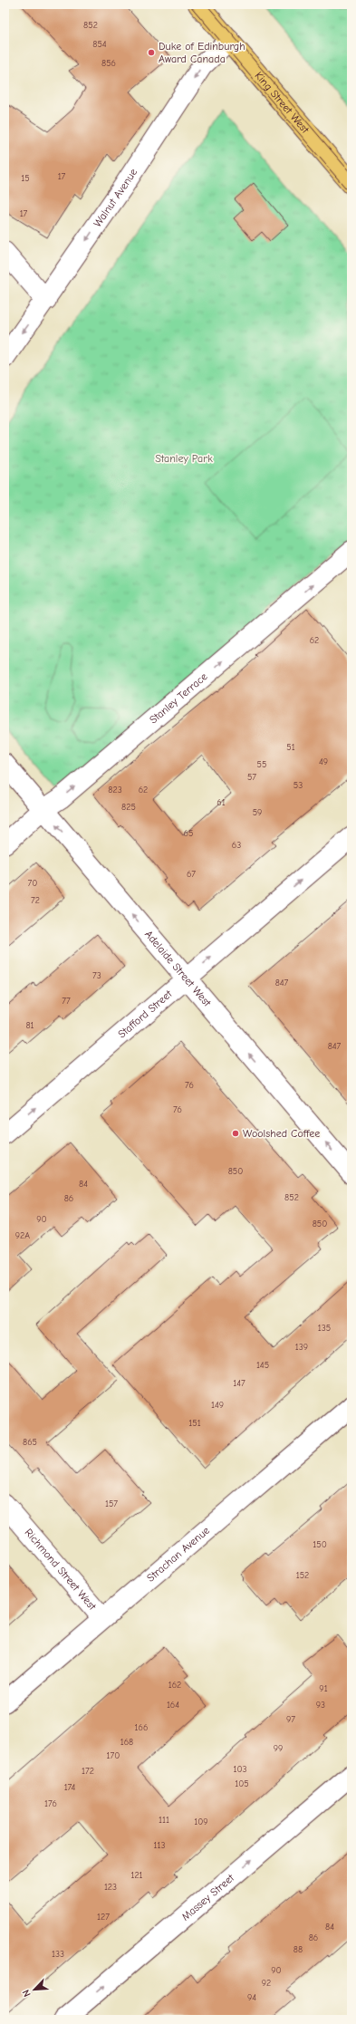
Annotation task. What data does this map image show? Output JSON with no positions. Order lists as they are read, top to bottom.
{
  "streets": {
    "main road": ["King Street West"],
    "street": [
      "Walnut Avenue",
      "Stanley Terrace",
      "Adelaide Street West",
      "Stafford Street",
      "Strachan Avenue",
      "Richmond Street West",
      "Massey Street"
    ]
  },
  "crossings": [
    ["King Street West", "Walnut Avenue"],
    ["Stanley Terrace", "Adelaide Street West"],
    ["Adelaide Street West", "Stafford Street"],
    ["Strachan Avenue", "Richmond Street West"]
  ],
  "one_way": [
    "Walnut Avenue",
    "Stanley Terrace",
    "Adelaide Street West",
    "Stafford Street",
    "Massey Street"
  ],
  "parks": ["Stanley Park"],
  "places": ["Duke of Edinburgh Award Canada", "Woolshed Coffee"],
  "house_numbers": [
    "852",
    "854",
    "856",
    "17",
    "15",
    "17",
    "62",
    "51",
    "49",
    "55",
    "57",
    "53",
    "823",
    "62",
    "61",
    "825",
    "59",
    "65",
    "63",
    "67",
    "70",
    "72",
    "73",
    "847",
    "77",
    "81",
    "847",
    "76",
    "76",
    "850",
    "84",
    "852",
    "86",
    "90",
    "850",
    "92A",
    "135",
    "139",
    "145",
    "147",
    "149",
    "151",
    "865",
    "157",
    "150",
    "152",
    "162",
    "91",
    "164",
    "93",
    "97",
    "166",
    "168",
    "99",
    "170",
    "103",
    "172",
    "105",
    "174",
    "176",
    "111",
    "109",
    "113",
    "121",
    "123",
    "127",
    "84",
    "86",
    "88",
    "133",
    "90",
    "92",
    "94"
  ],
  "north": "bottom left"
}
